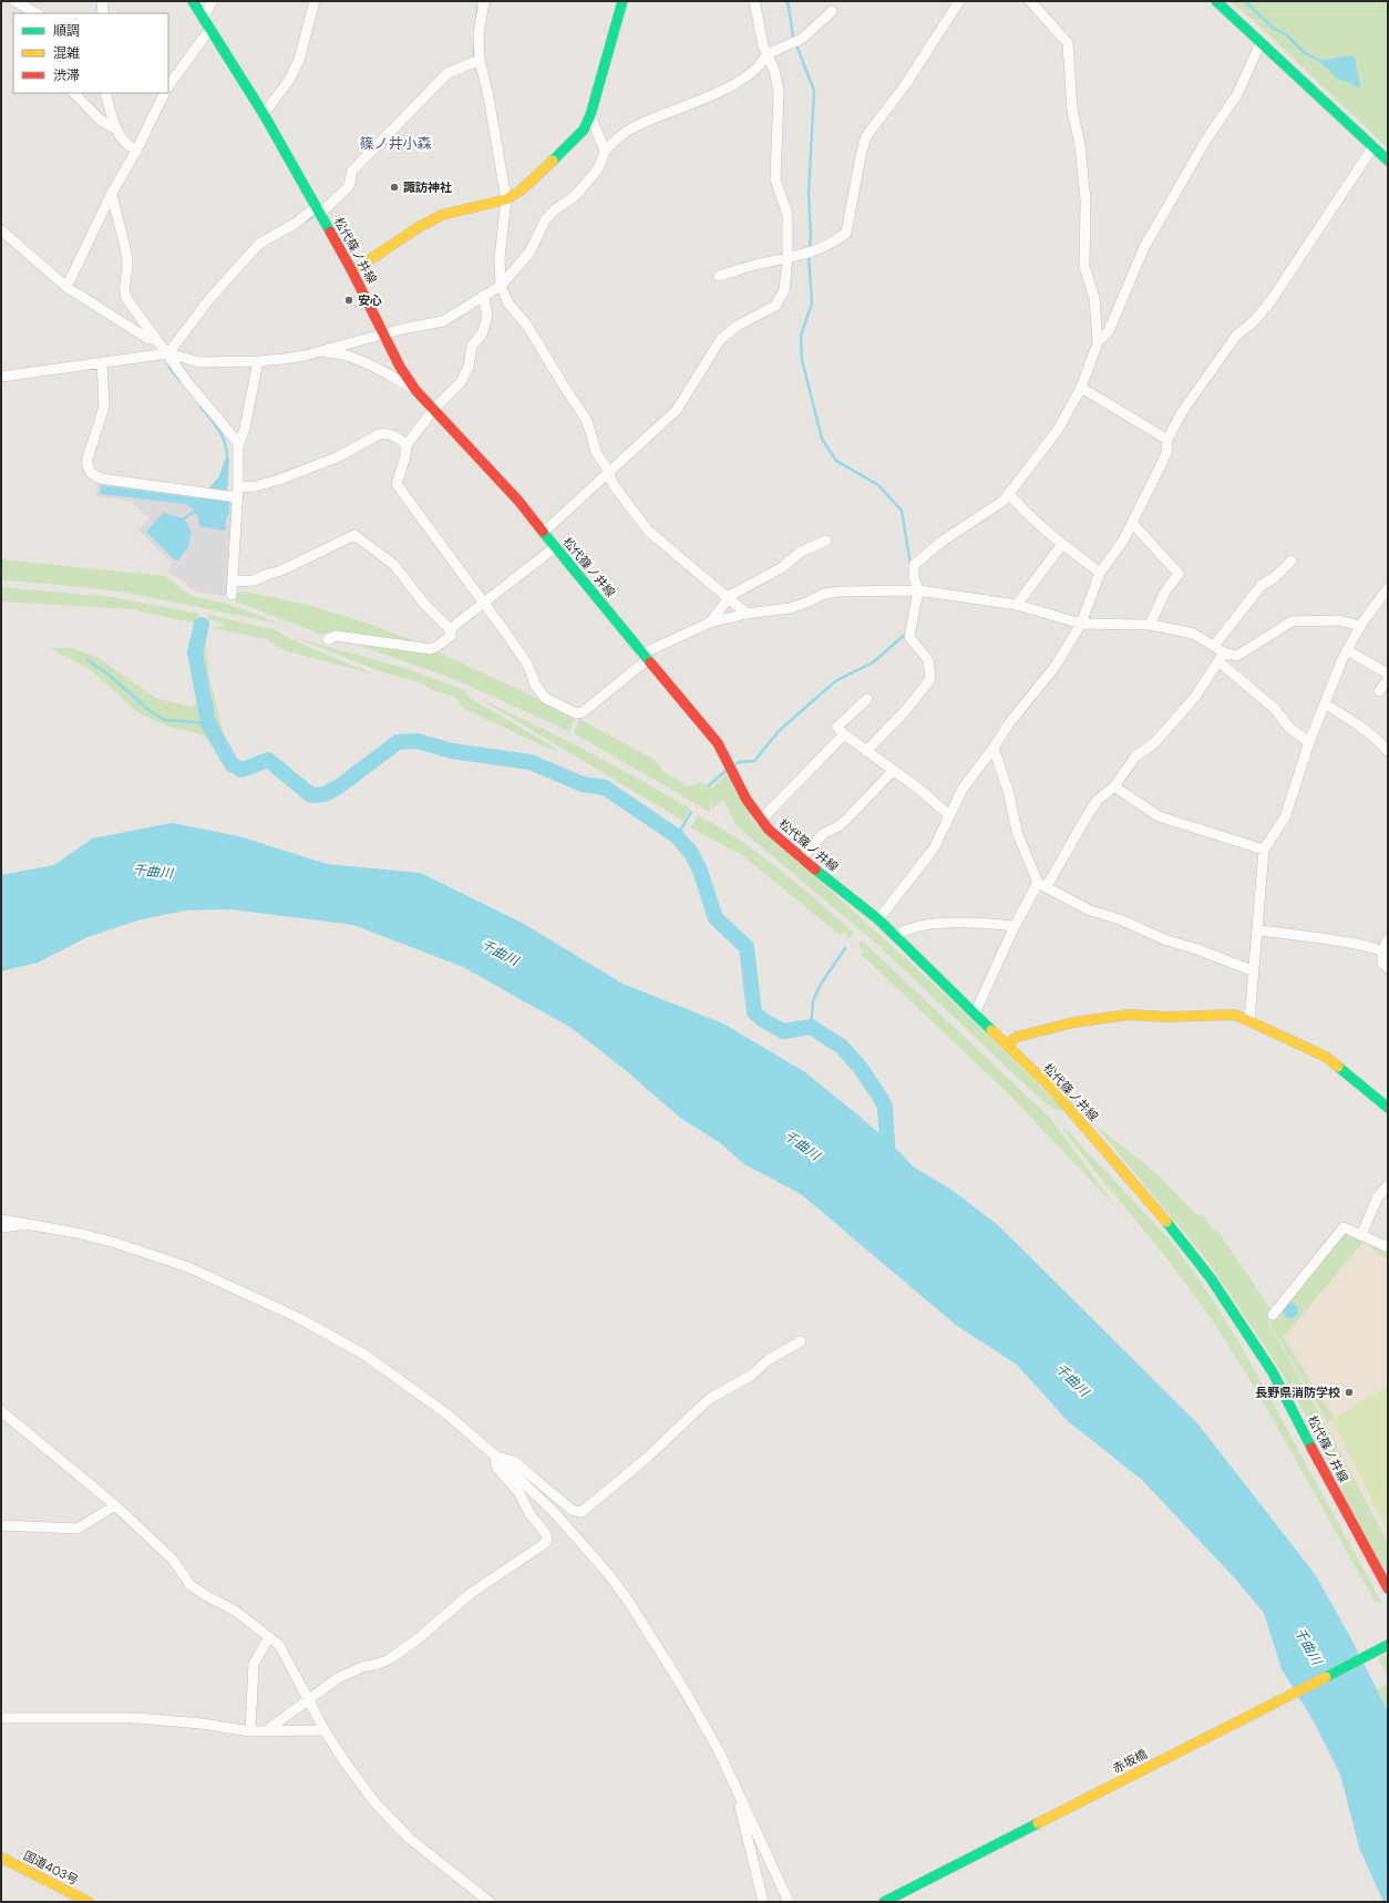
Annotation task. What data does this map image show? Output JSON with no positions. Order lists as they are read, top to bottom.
{
  "streets": {
    "main road": ["松代篠ノ井線", "赤坂橋", "国道403号"]
  },
  "districts": ["篠ノ井小森"],
  "water": ["千曲川"],
  "places": ["諏訪神社", "安心", "長野県消防学校"],
  "legend": ["順調", "混雑", "渋滞"]
}
